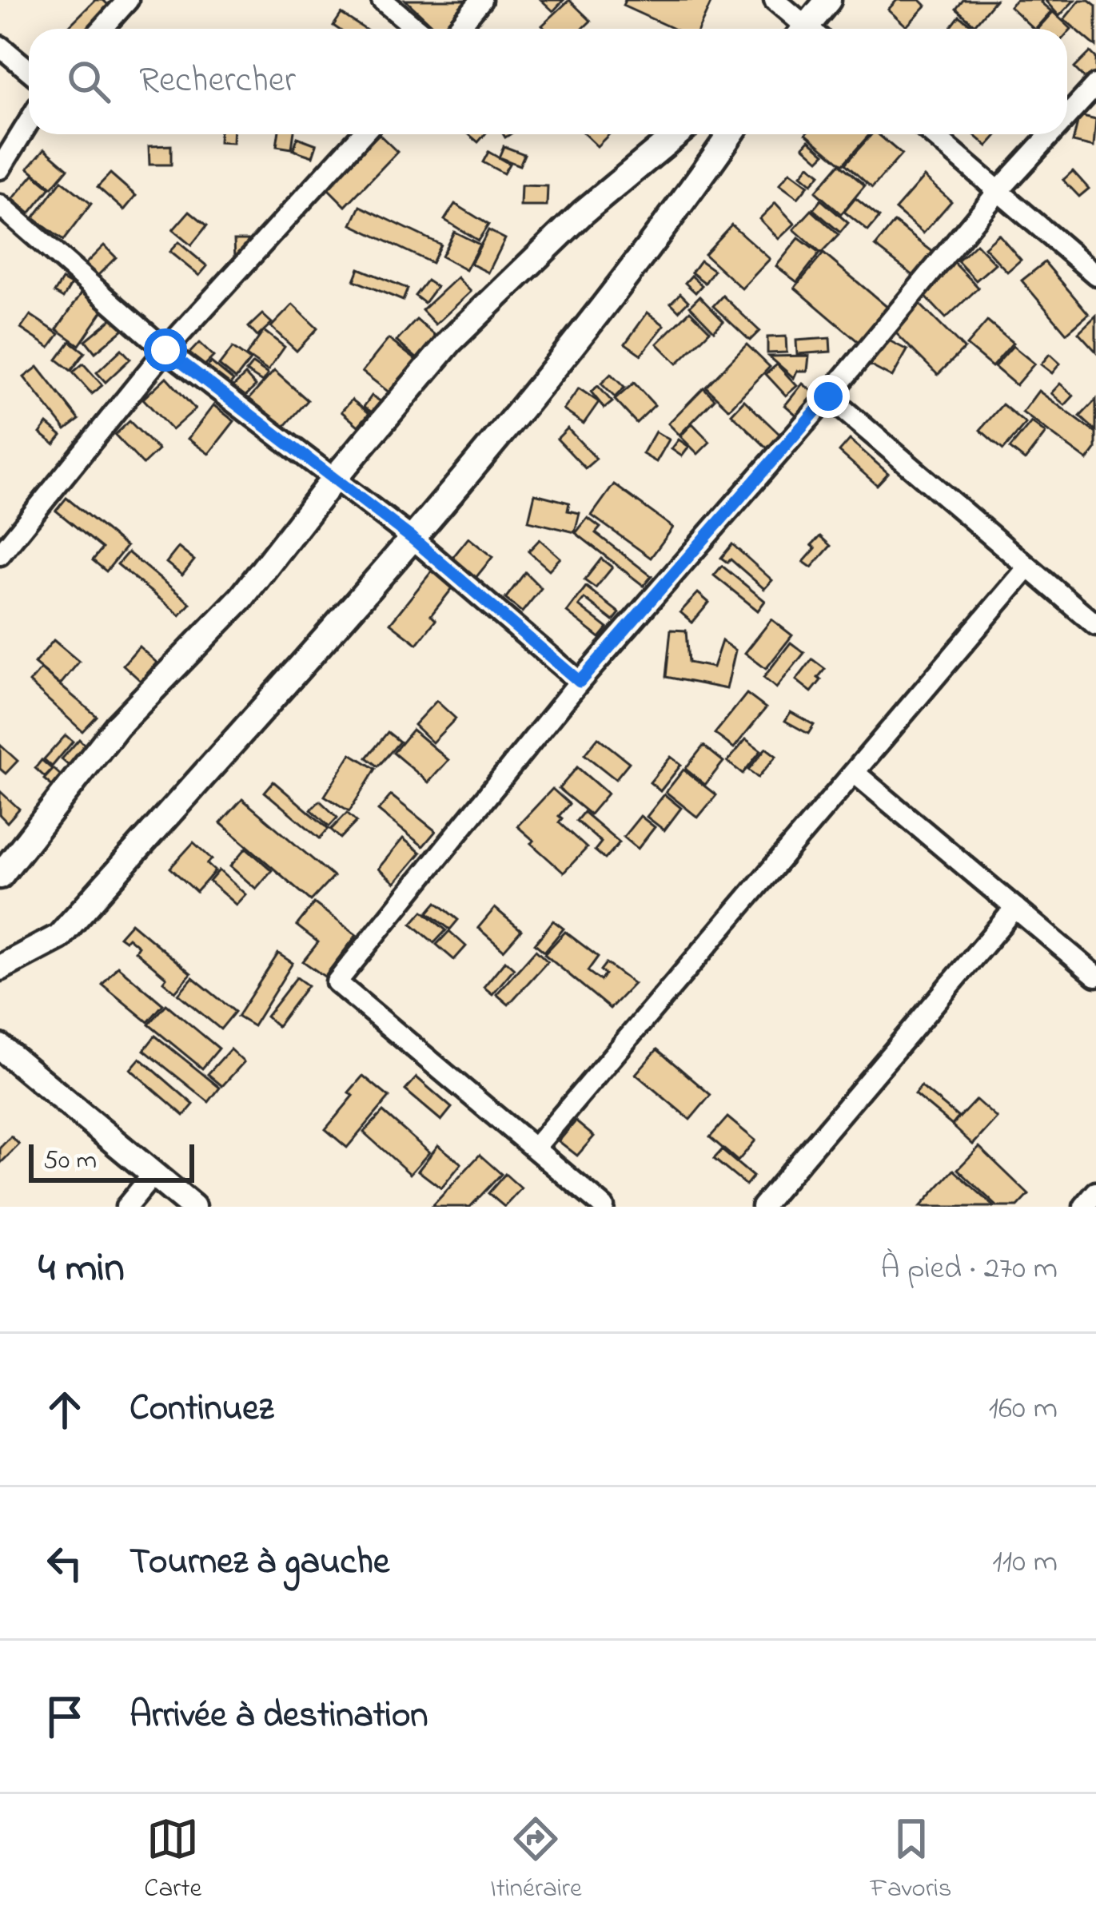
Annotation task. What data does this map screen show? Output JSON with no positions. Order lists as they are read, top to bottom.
{
  "scale_bar": "50 m",
  "page": {
    "search": "Rechercher",
    "scale": "50 m",
    "heading": ["4 min", "À pied · 270 m"],
    "list": [
      ["Continuez", "160 m"],
      ["Tournez à gauche", "110 m"],
      "Arrivée à destination"
    ],
    "nav": ["Carte", "Itinéraire", "Favoris"]
  }
}
